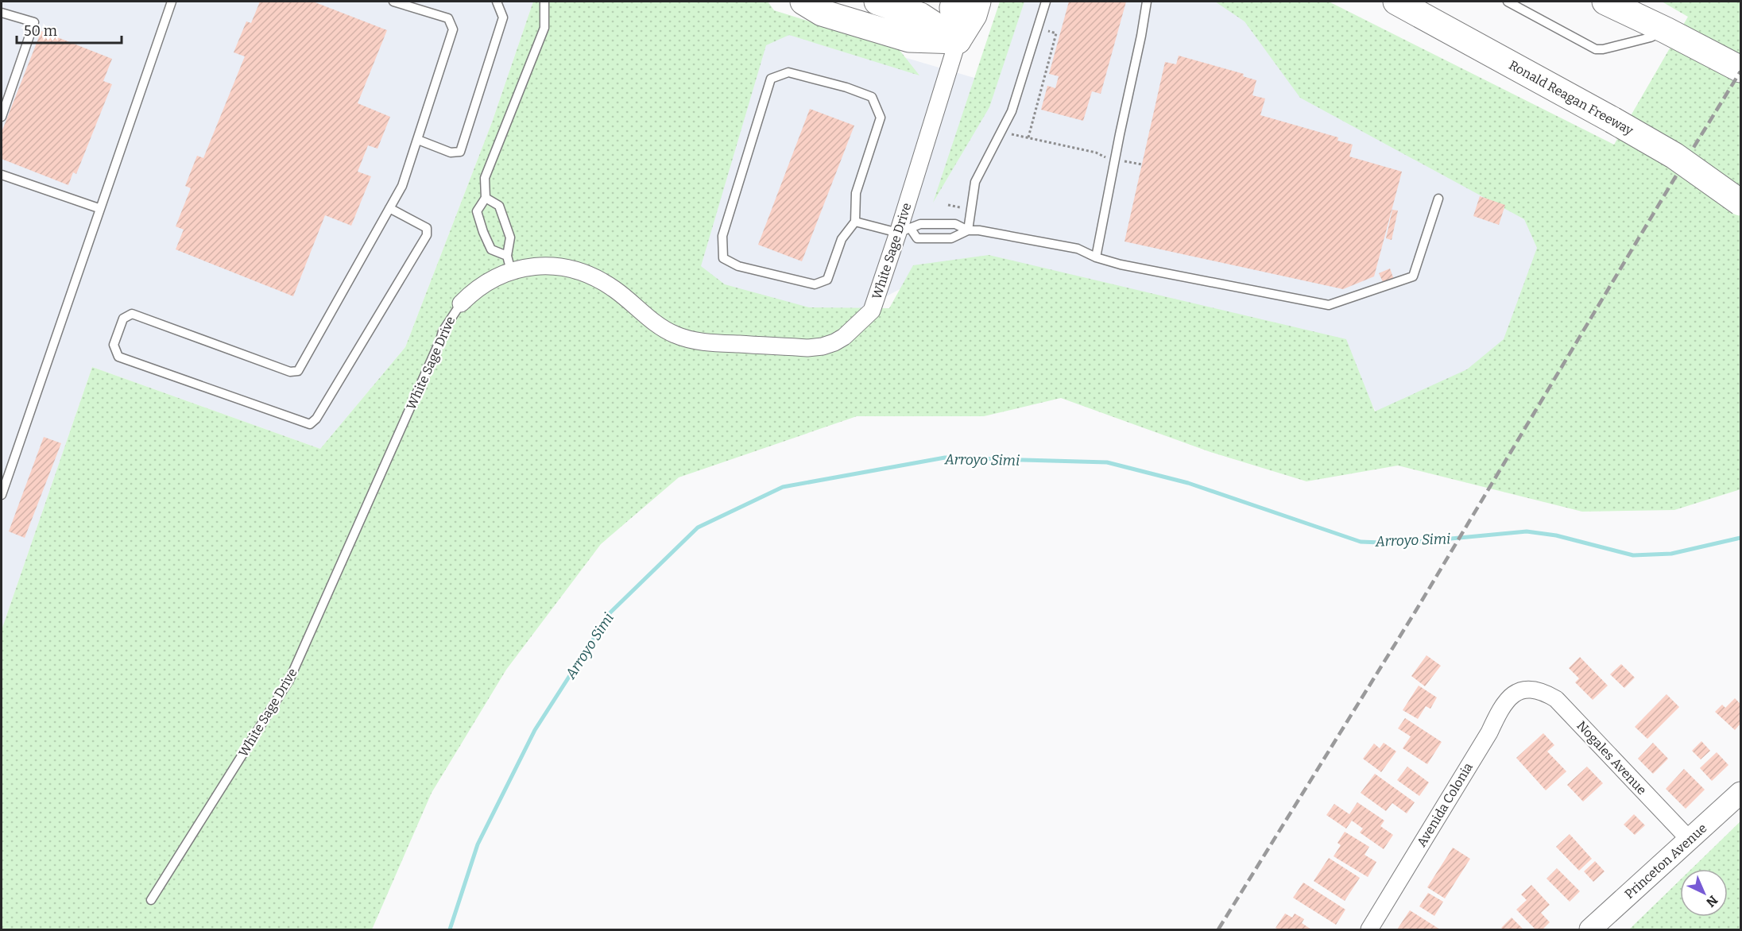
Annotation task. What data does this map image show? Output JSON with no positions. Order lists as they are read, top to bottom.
{
  "streets": {
    "main road": ["Ronald Reagan Freeway"],
    "street": [
      "White Sage Drive",
      "Nogales Avenue",
      "Avenida Colonia",
      "Princeton Avenue"
    ]
  },
  "crossings": [
    ["Nogales Avenue", "Avenida Colonia"],
    ["Nogales Avenue", "Princeton Avenue"]
  ],
  "water": ["Arroyo Simi"],
  "scale_bar": "50 m",
  "north": "bottom right"
}
